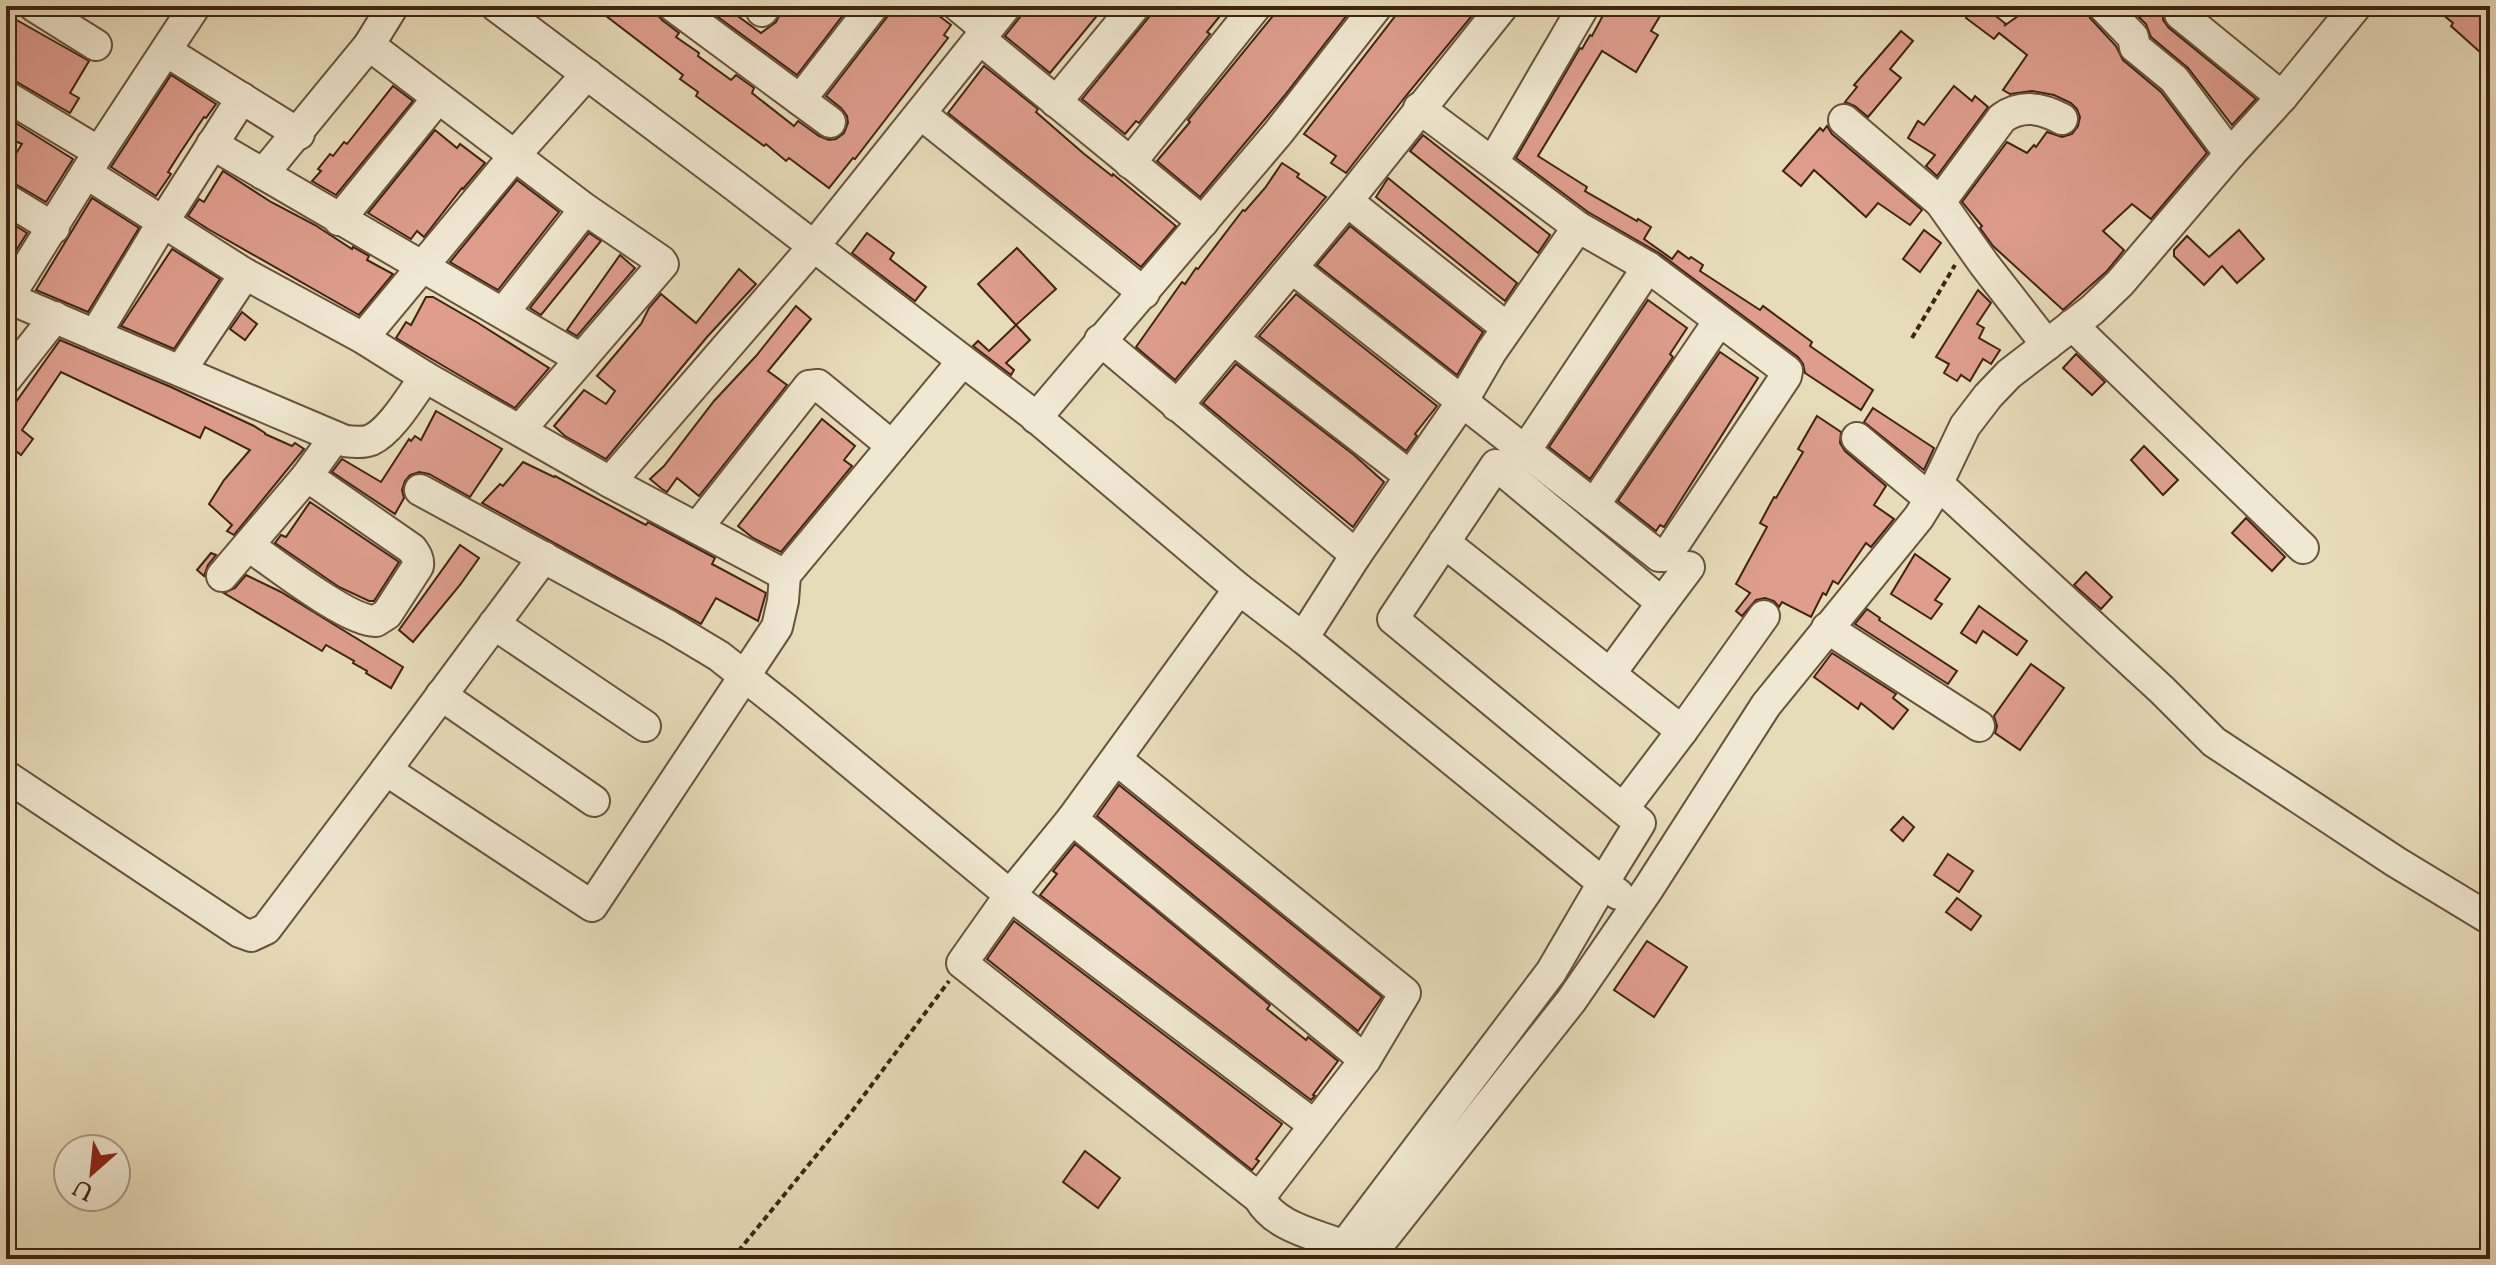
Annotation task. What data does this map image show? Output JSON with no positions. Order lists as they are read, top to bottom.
{
  "north": "bottom left"
}
